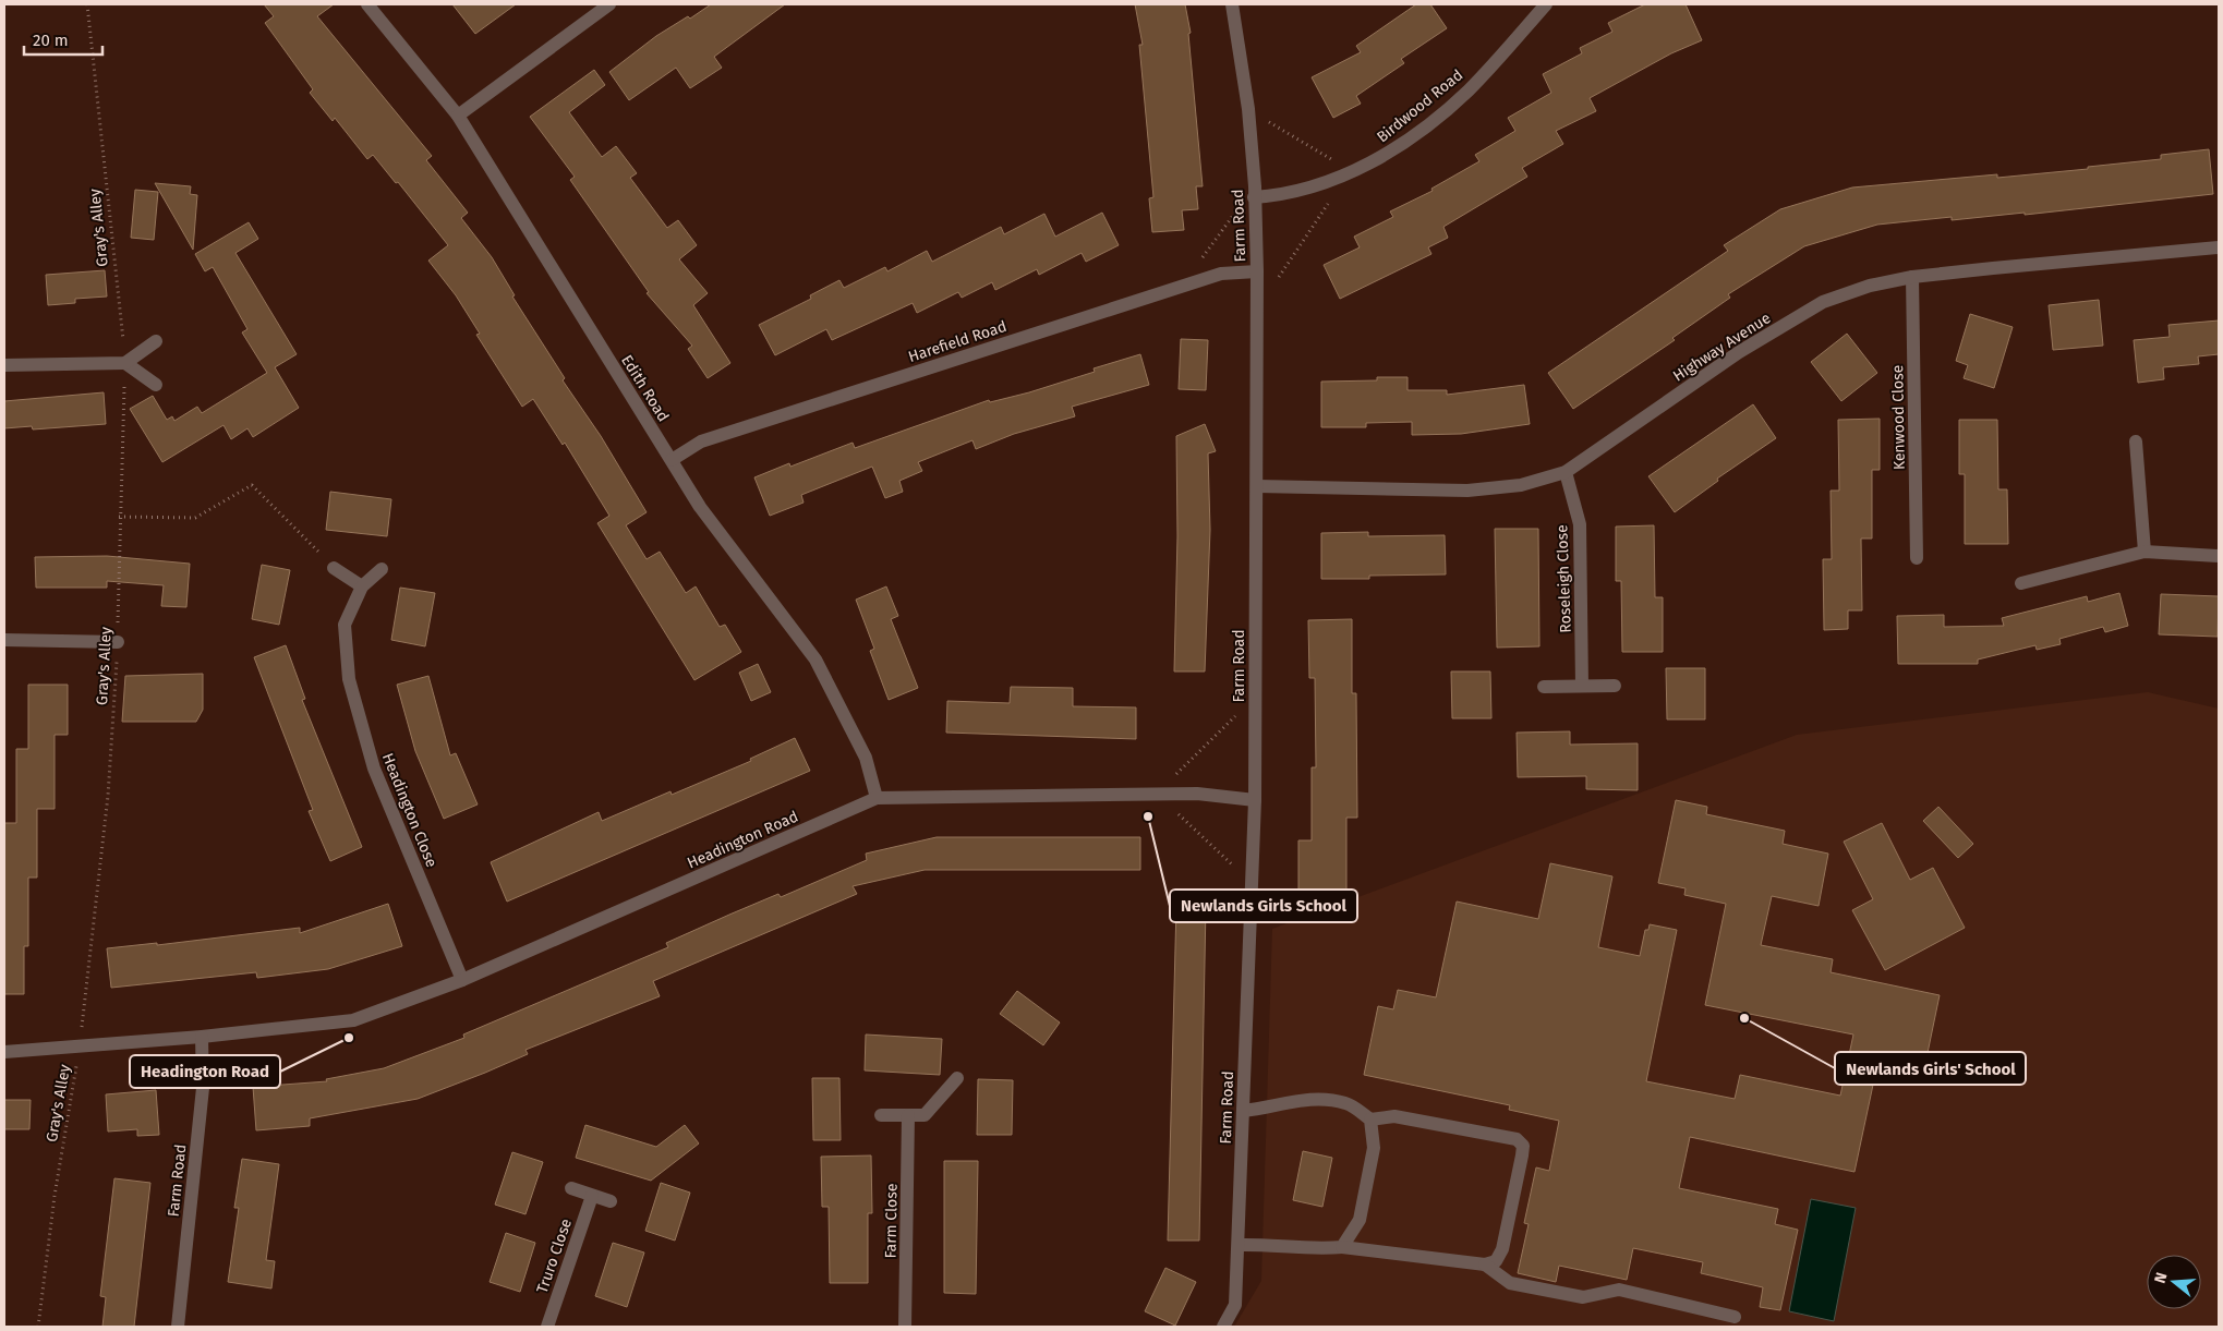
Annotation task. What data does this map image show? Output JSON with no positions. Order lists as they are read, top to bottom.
{
  "streets": {
    "street": [
      "Birdwood Road",
      "Farm Road",
      "Harefield Road",
      "Highway Avenue",
      "Edith Road",
      "Kenwood Close",
      "Roseleigh Close",
      "Headington Close",
      "Headington Road",
      "Farm Close",
      "Truro Close"
    ],
    "path": ["Gray's Alley"]
  },
  "crossings": [
    ["Birdwood Road", "Farm Road"],
    ["Farm Road", "Harefield Road"],
    ["Farm Road", "Highway Avenue"],
    ["Farm Road", "Headington Road"],
    ["Gray's Alley", "Headington Road"],
    ["Harefield Road", "Edith Road"],
    ["Highway Avenue", "Kenwood Close"],
    ["Highway Avenue", "Roseleigh Close"],
    ["Edith Road", "Headington Road"],
    ["Headington Close", "Headington Road"]
  ],
  "places": ["Newlands Girls School", "Newlands Girls' School", "Headington Road"],
  "scale_bar": "20 m",
  "north": "left"
}
